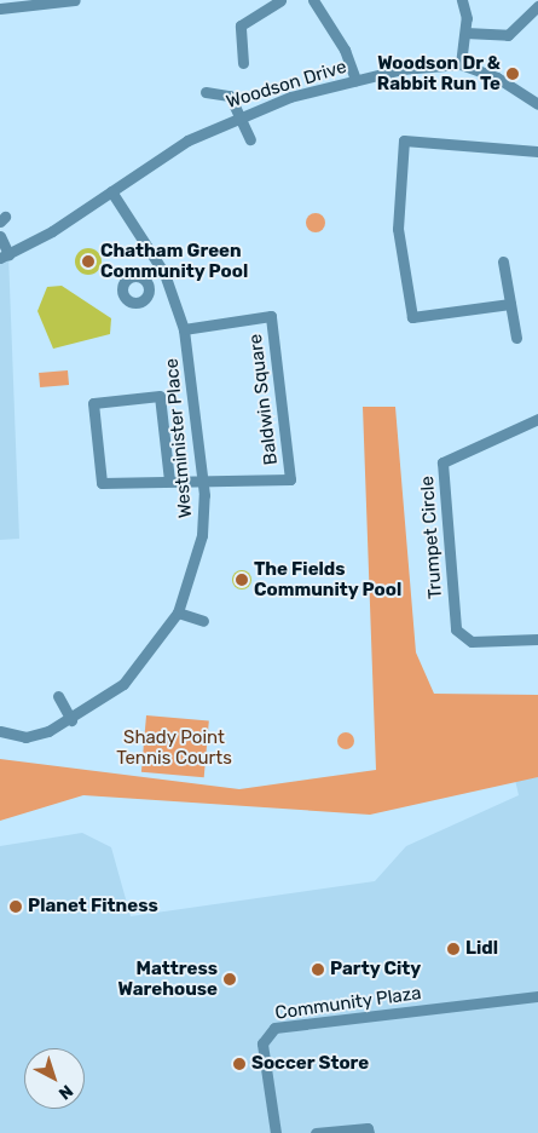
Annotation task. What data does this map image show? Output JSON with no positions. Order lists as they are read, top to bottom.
{
  "streets": {
    "street": [
      "Woodson Drive",
      "Baldwin Square",
      "Westminister Place",
      "Trumpet Circle",
      "Community Plaza"
    ]
  },
  "crossings": [
    ["Woodson Drive", "Westminister Place"],
    ["Baldwin Square", "Westminister Place"]
  ],
  "parks": ["Shady Point Tennis Courts"],
  "places": [
    "Woodson Dr & Rabbit Run Te",
    "Chatham Green Community Pool",
    "The Fields Community Pool",
    "Planet Fitness",
    "Lidl",
    "Party City",
    "Mattress Warehouse",
    "Soccer Store"
  ],
  "north": "bottom right"
}
